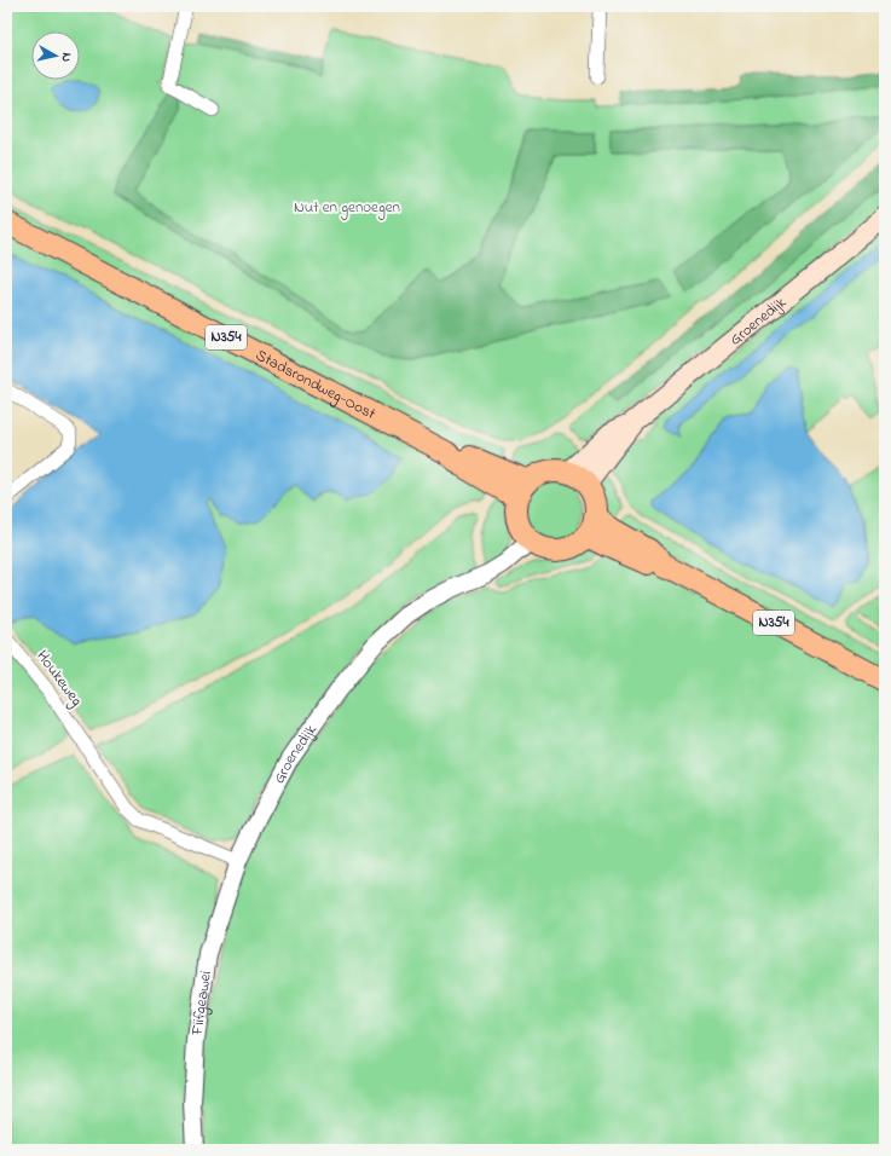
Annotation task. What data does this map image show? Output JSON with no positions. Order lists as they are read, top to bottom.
{
  "streets": {
    "main road": ["Groenedijk", "N354", "Stadsrondweg-Oost"],
    "street": ["Houkeweg", "Fiifgeawei"]
  },
  "crossings": [
    ["Groenedijk", "N354"],
    ["Groenedijk", "Stadsrondweg-Oost"],
    ["Groenedijk", "Houkeweg"],
    ["Groenedijk", "Fiifgeawei"],
    ["N354", "Stadsrondweg-Oost"],
    ["Houkeweg", "Fiifgeawei"]
  ],
  "parks": ["Nut en genoegen"],
  "north": "right"
}
